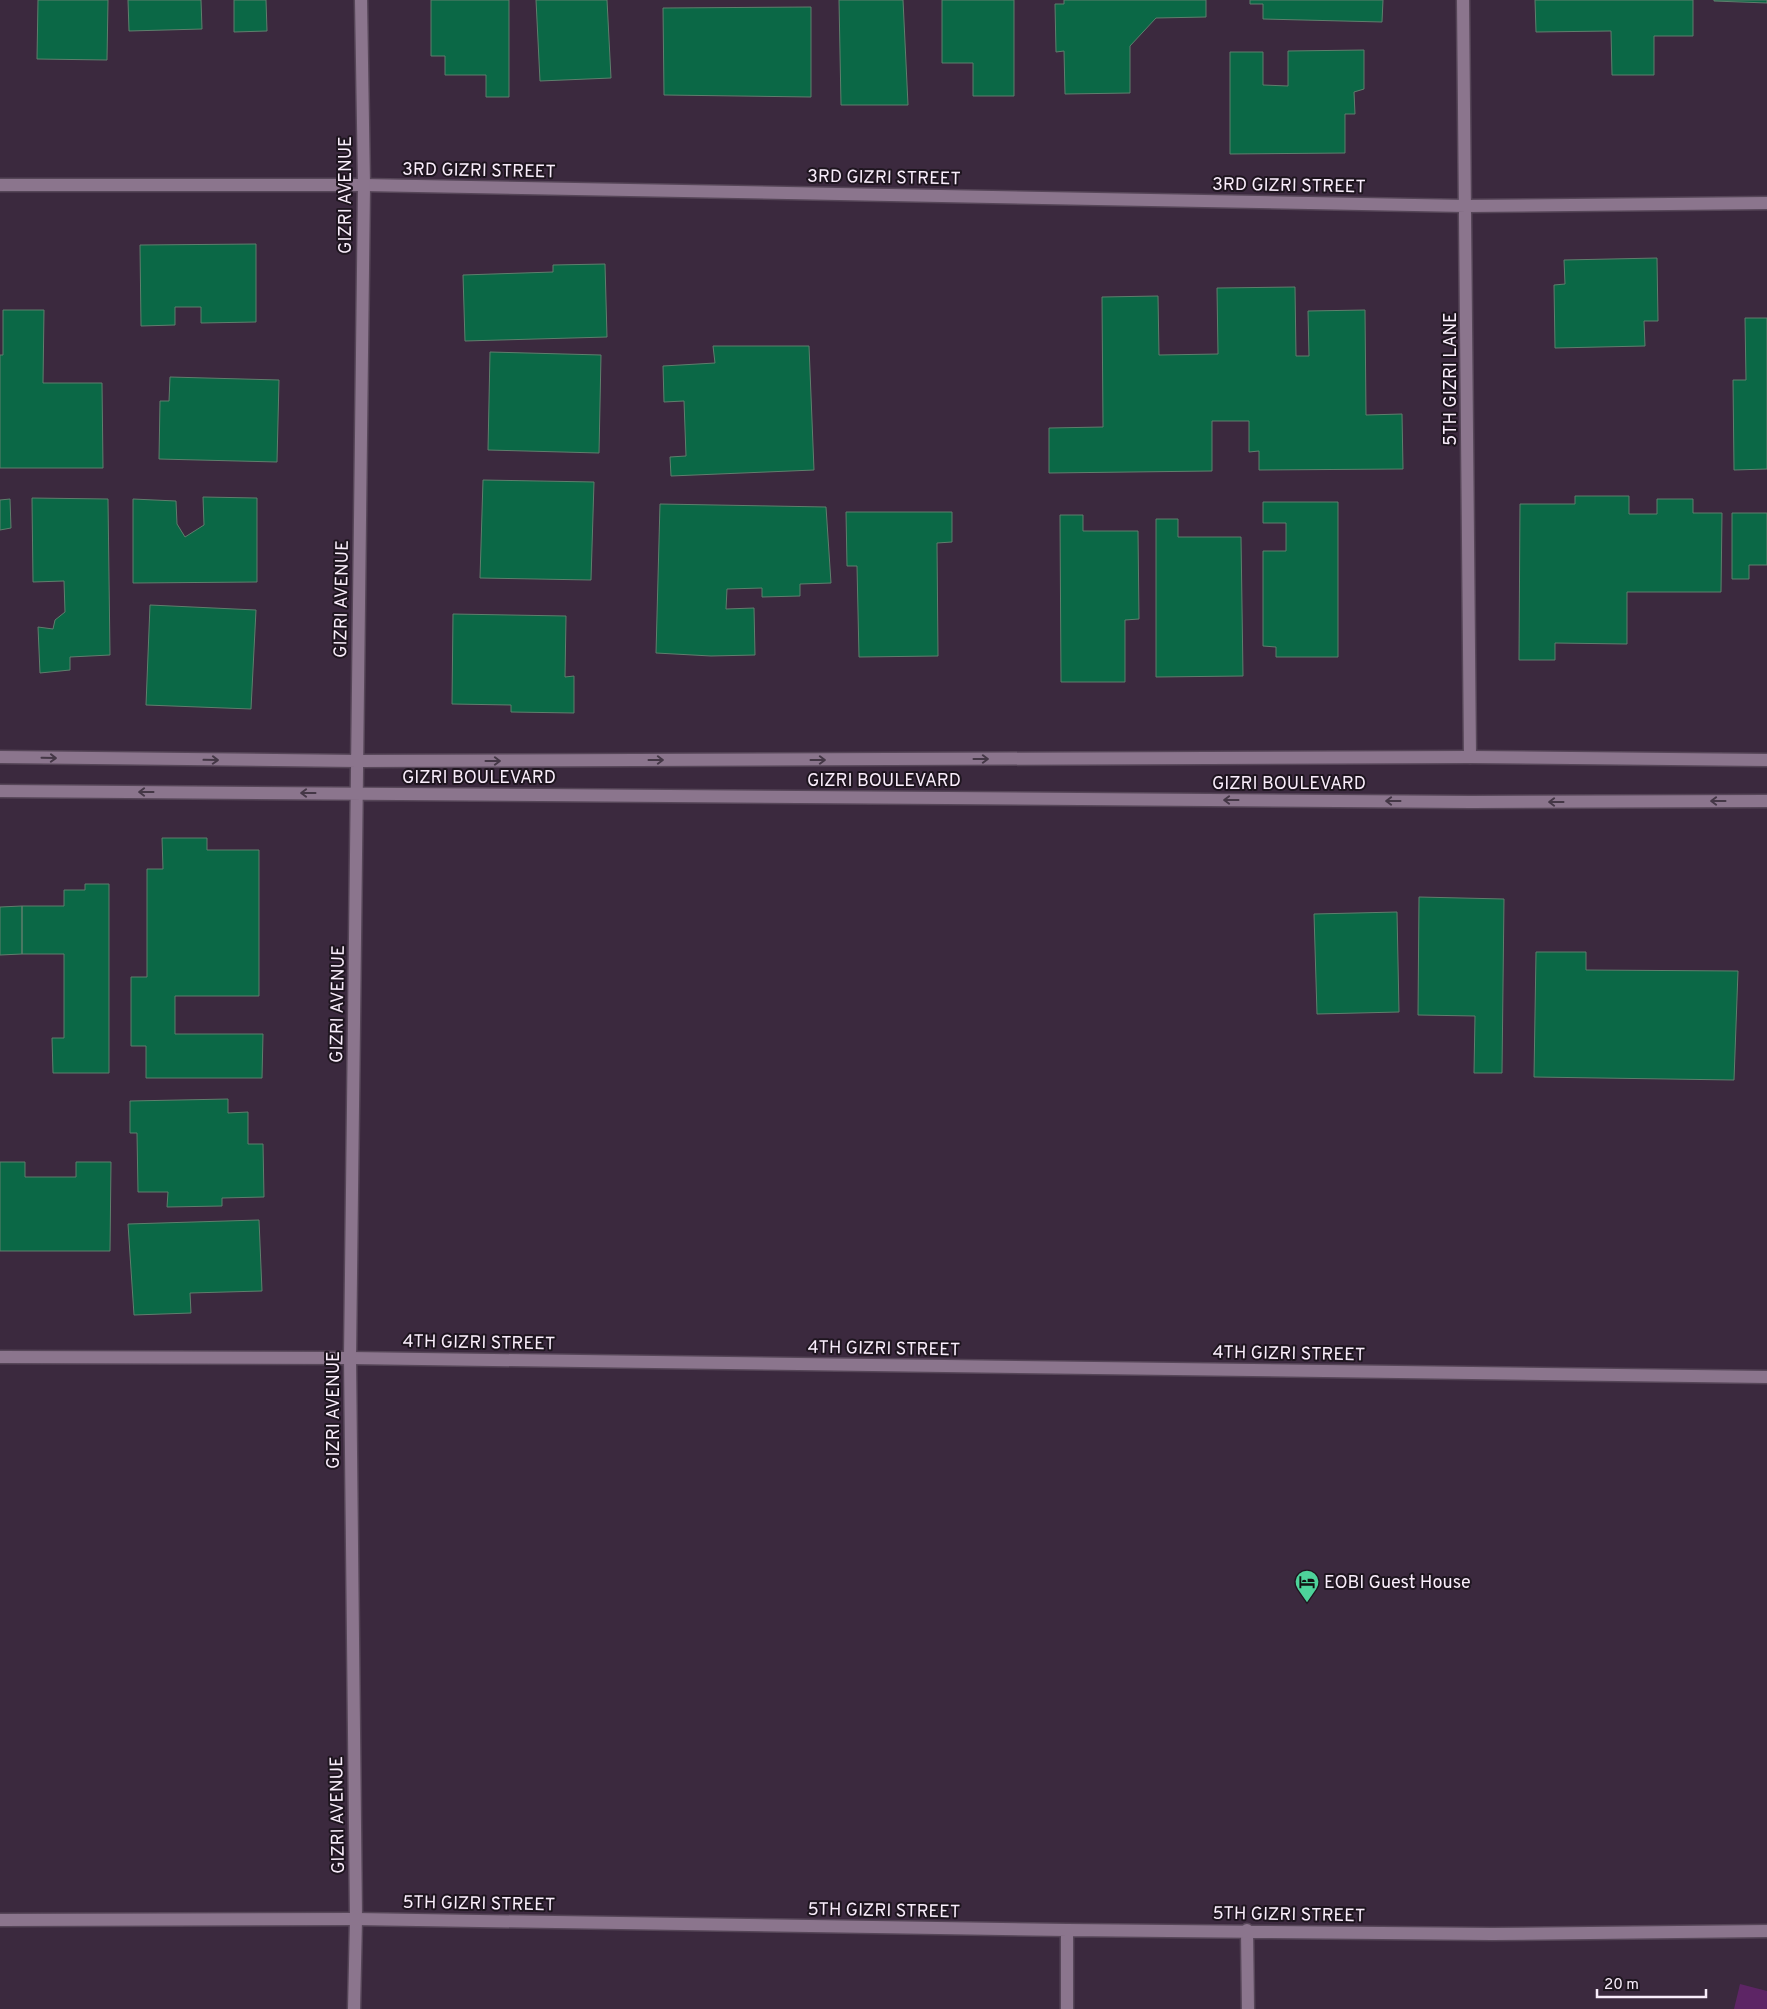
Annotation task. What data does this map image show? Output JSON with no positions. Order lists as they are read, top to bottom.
{
  "streets": {
    "street": [
      "3RD GIZRI STREET",
      "GIZRI AVENUE",
      "5TH GIZRI LANE",
      "GIZRI BOULEVARD",
      "4TH GIZRI STREET",
      "5TH GIZRI STREET"
    ]
  },
  "crossings": [
    ["3RD GIZRI STREET", "GIZRI AVENUE"],
    ["3RD GIZRI STREET", "5TH GIZRI LANE"],
    ["GIZRI AVENUE", "GIZRI BOULEVARD"],
    ["GIZRI AVENUE", "4TH GIZRI STREET"],
    ["GIZRI AVENUE", "5TH GIZRI STREET"],
    ["5TH GIZRI LANE", "GIZRI BOULEVARD"]
  ],
  "places": {
    "hotel": ["EOBI Guest House"]
  },
  "scale_bar": "20 m"
}
